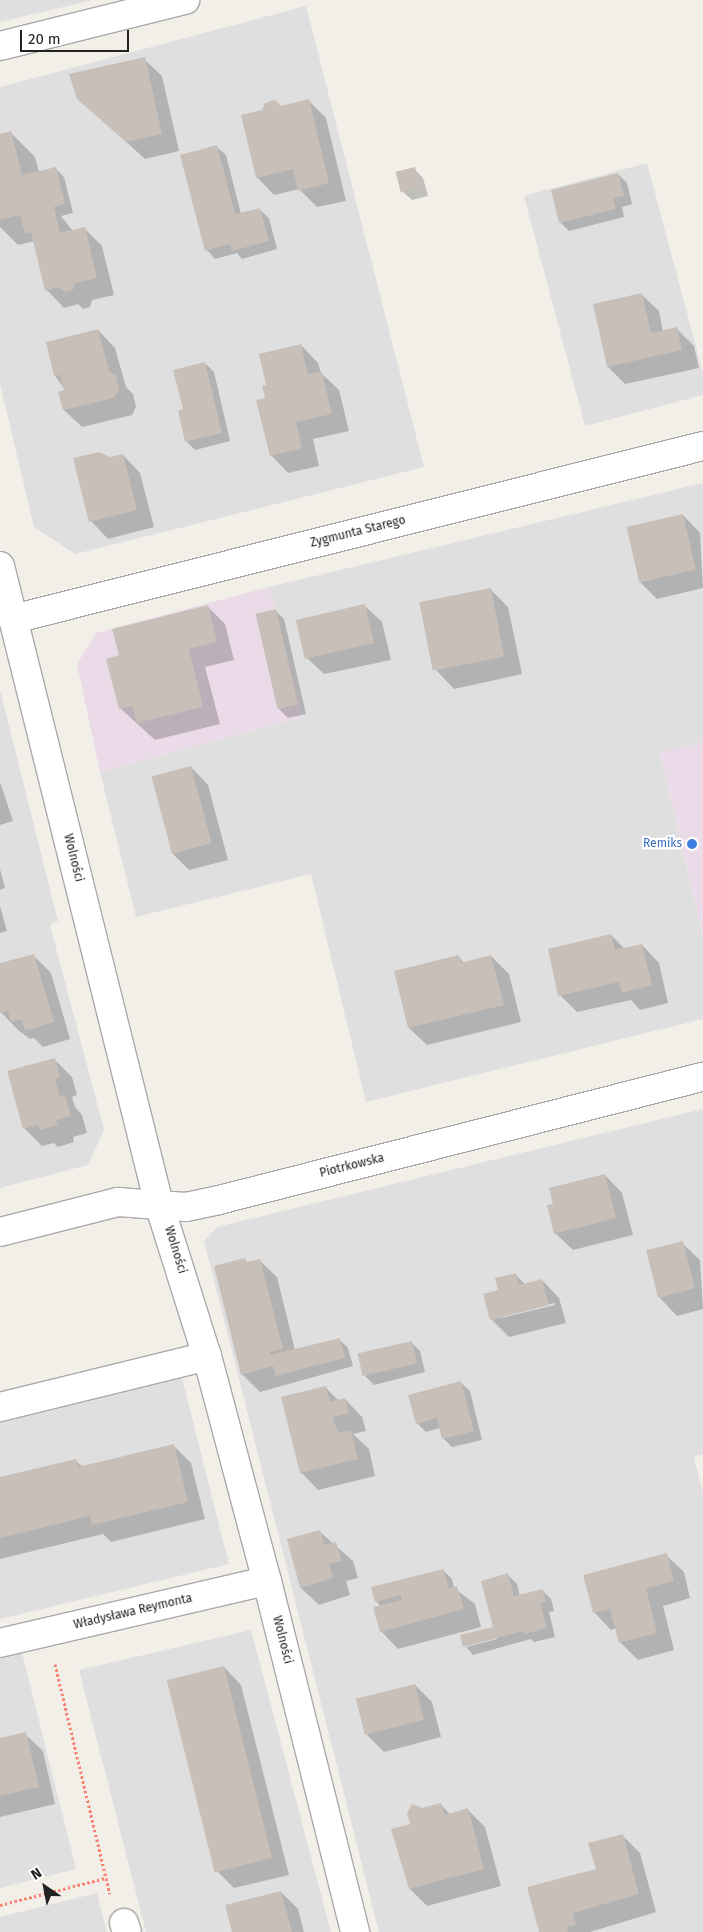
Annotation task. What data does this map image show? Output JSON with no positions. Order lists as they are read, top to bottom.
{
  "streets": {
    "street": [
      "Zygmunta Starego",
      "Wolności",
      "Piotrkowska",
      "Władysława Reymonta"
    ]
  },
  "crossings": [
    ["Zygmunta Starego", "Wolności"],
    ["Wolności", "Piotrkowska"],
    ["Wolności", "Władysława Reymonta"]
  ],
  "places": ["Remiks"],
  "scale_bar": "20 m",
  "north": "top left"
}
